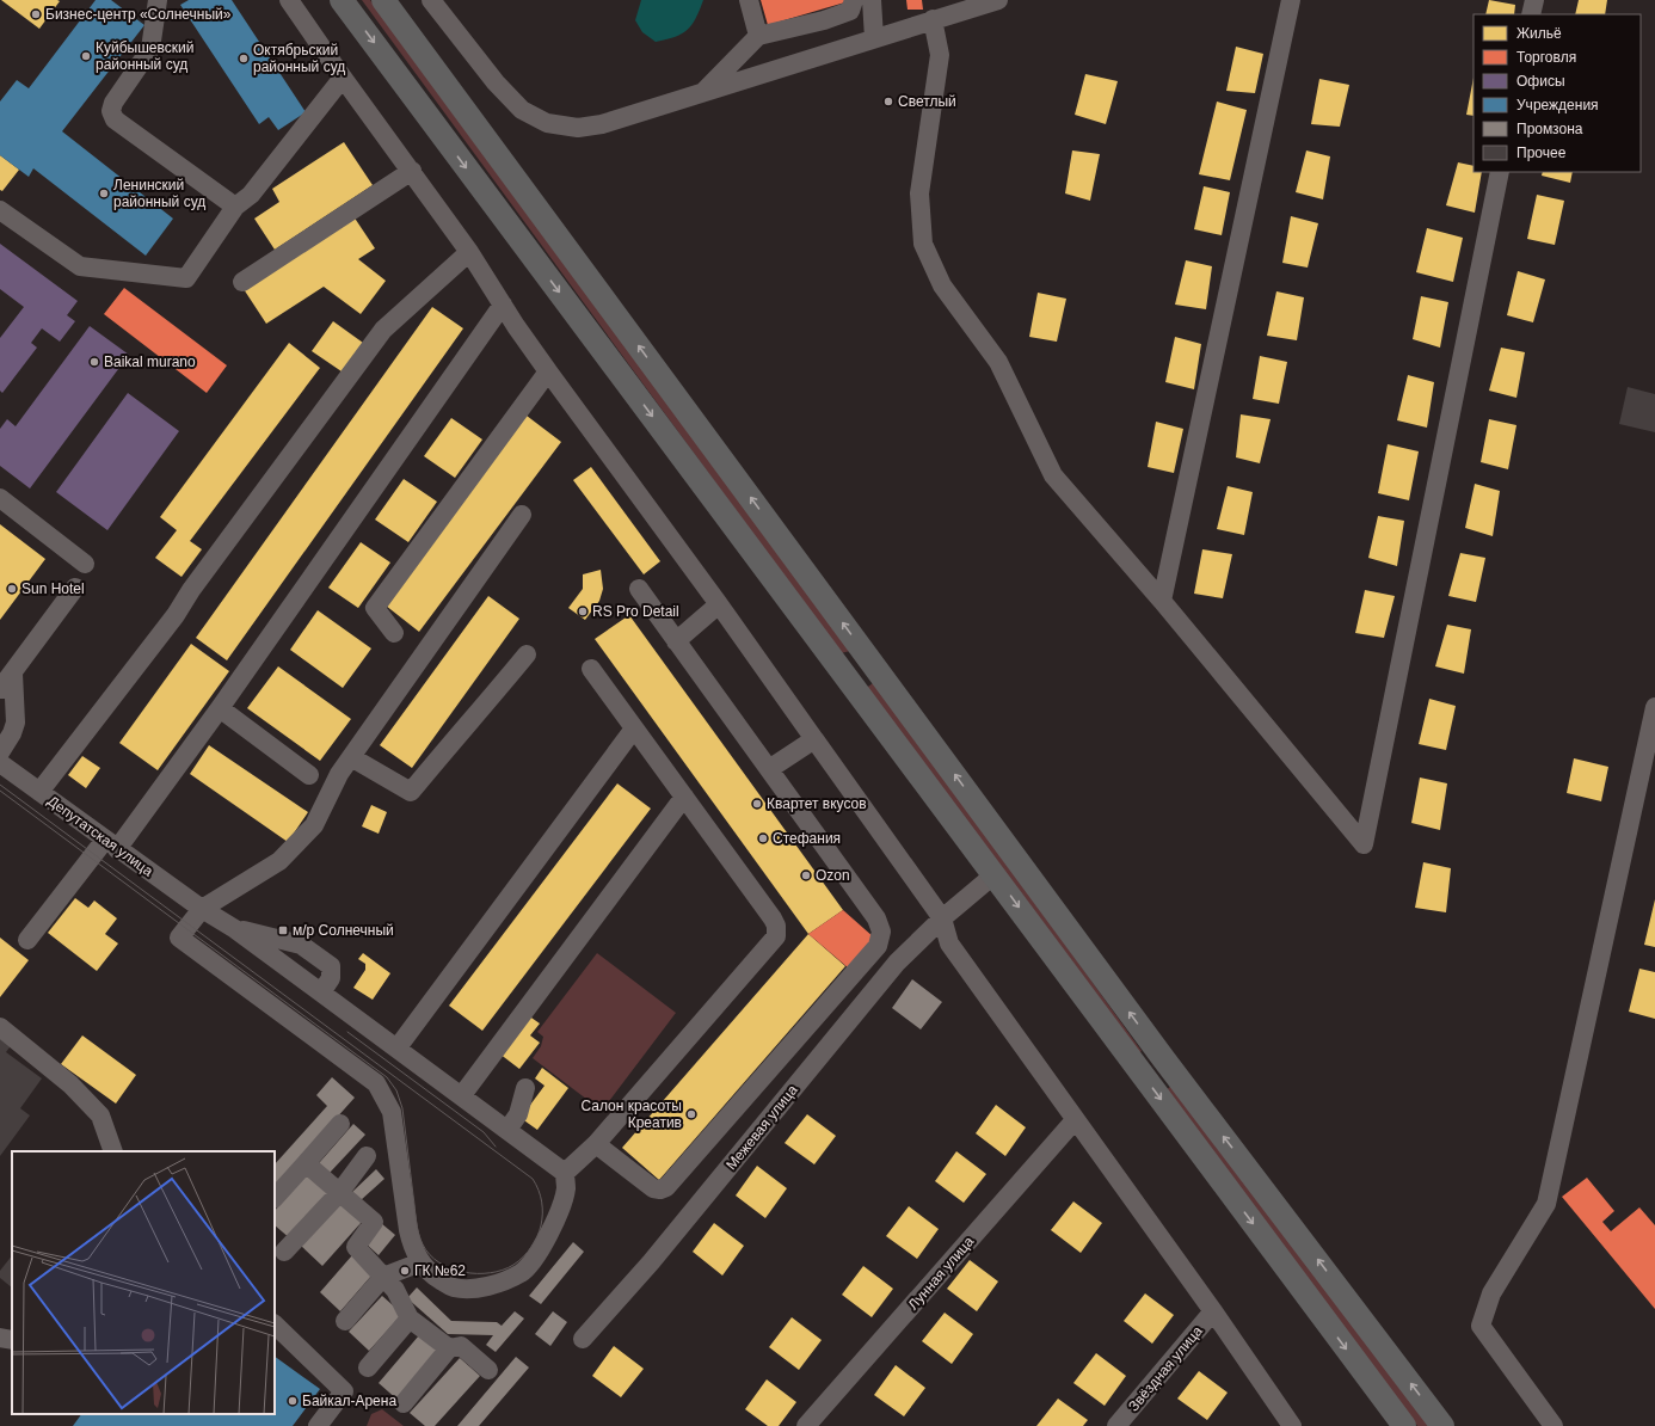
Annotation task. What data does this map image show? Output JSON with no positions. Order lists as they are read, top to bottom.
{
  "streets": {
    "street": [
      "Депутатская улица",
      "Межевая улица",
      "Лунная улица",
      "Звёздная улица"
    ]
  },
  "places": {
    "other": [
      "Бизнес-центр «Солнечный»",
      "Куйбышевский районный суд",
      "Октябрьский районный суд",
      "Светлый",
      "Ленинский районный суд",
      "Baikal murano",
      "Sun Hotel",
      "RS Pro Detail",
      "Квартет вкусов",
      "Стефания",
      "Ozon",
      "Салон красоты Креатив",
      "ГК №62",
      "Байкал-Арена"
    ],
    "transit": ["м/р Солнечный"]
  },
  "legend": [
    "Жильё",
    "Торговля",
    "Офисы",
    "Учреждения",
    "Промзона",
    "Прочее"
  ]
}
